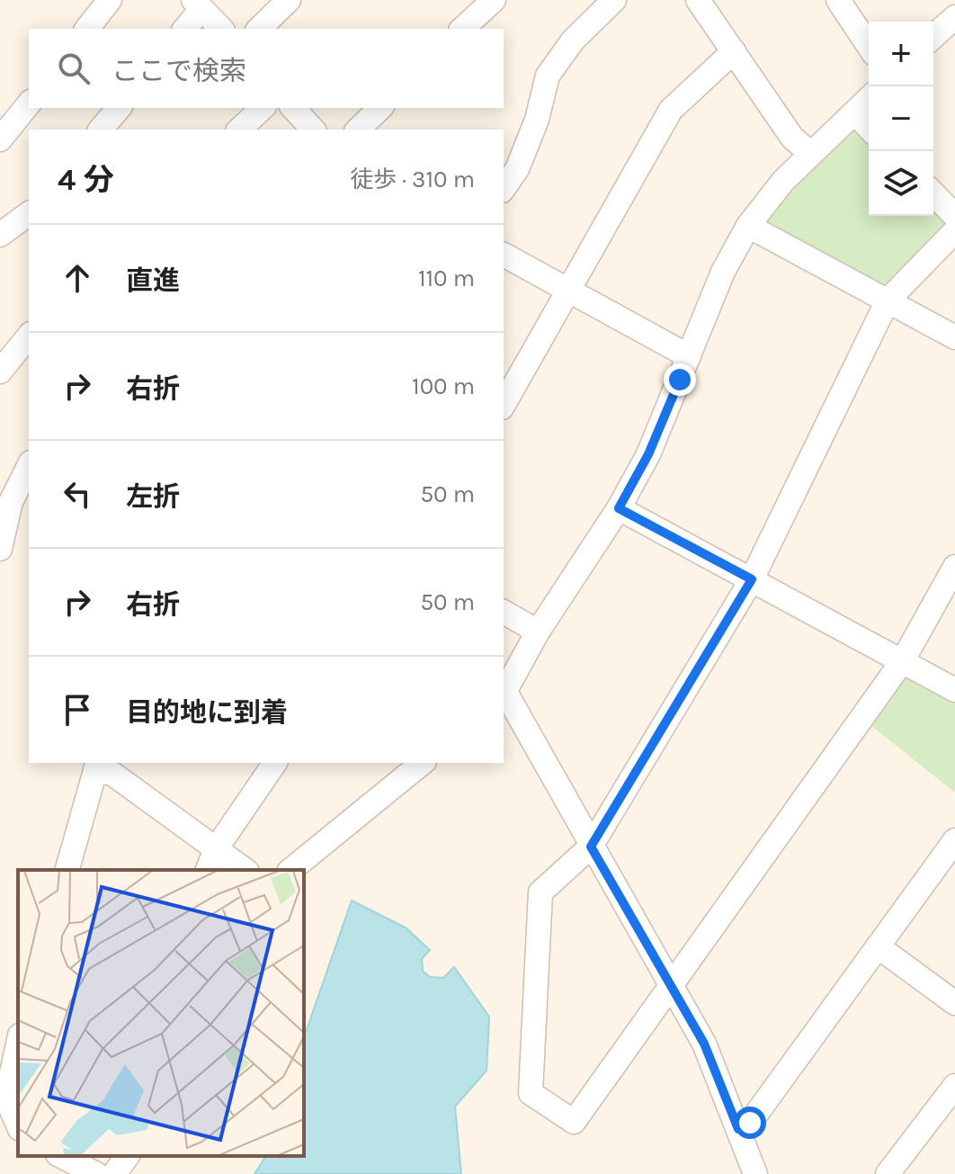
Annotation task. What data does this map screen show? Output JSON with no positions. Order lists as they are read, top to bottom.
{
  "page": {
    "map_buttons": ["+", "−"],
    "search": "ここで検索",
    "heading": ["4 分", "徒歩 · 310 m"],
    "list": [
      ["直進", "110 m"],
      ["右折", "100 m"],
      ["左折", "50 m"],
      ["右折", "50 m"],
      "目的地に到着"
    ]
  }
}
